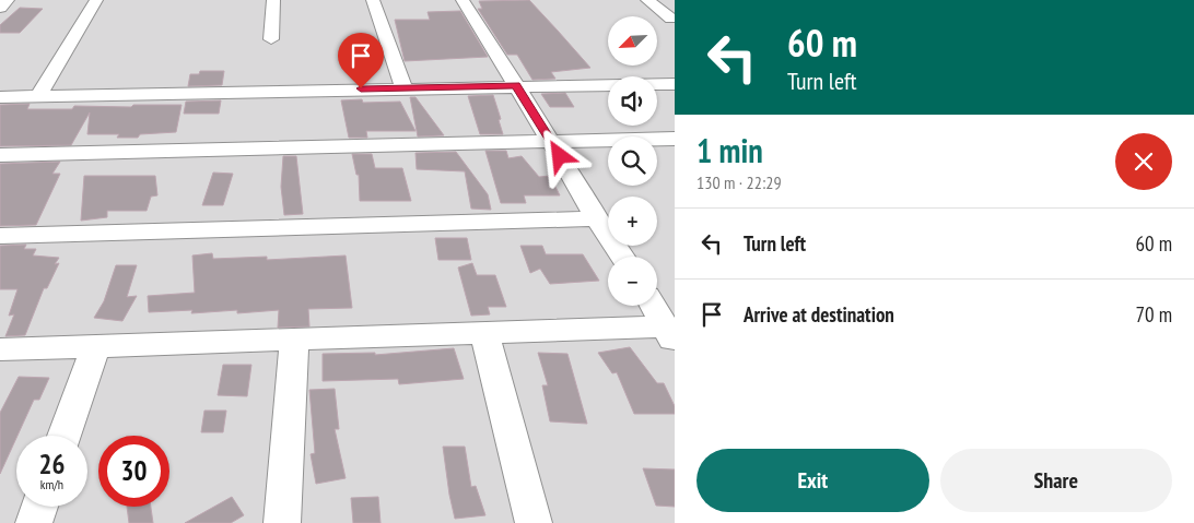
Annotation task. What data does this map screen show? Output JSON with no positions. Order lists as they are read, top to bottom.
{
  "north": "bottom left",
  "page": {
    "turn": ["60 m", "Turn left"],
    "map_buttons": ["+", "−"],
    "heading": ["1 min", "130 m · 22:29"],
    "list": [
      {
        "name": "Turn left",
        "value": "60 m"
      },
      {
        "name": "Arrive at destination",
        "value": "70 m"
      }
    ],
    "speed": "26 km/h",
    "limit": "30",
    "buttons": ["Exit", "Share"]
  }
}
